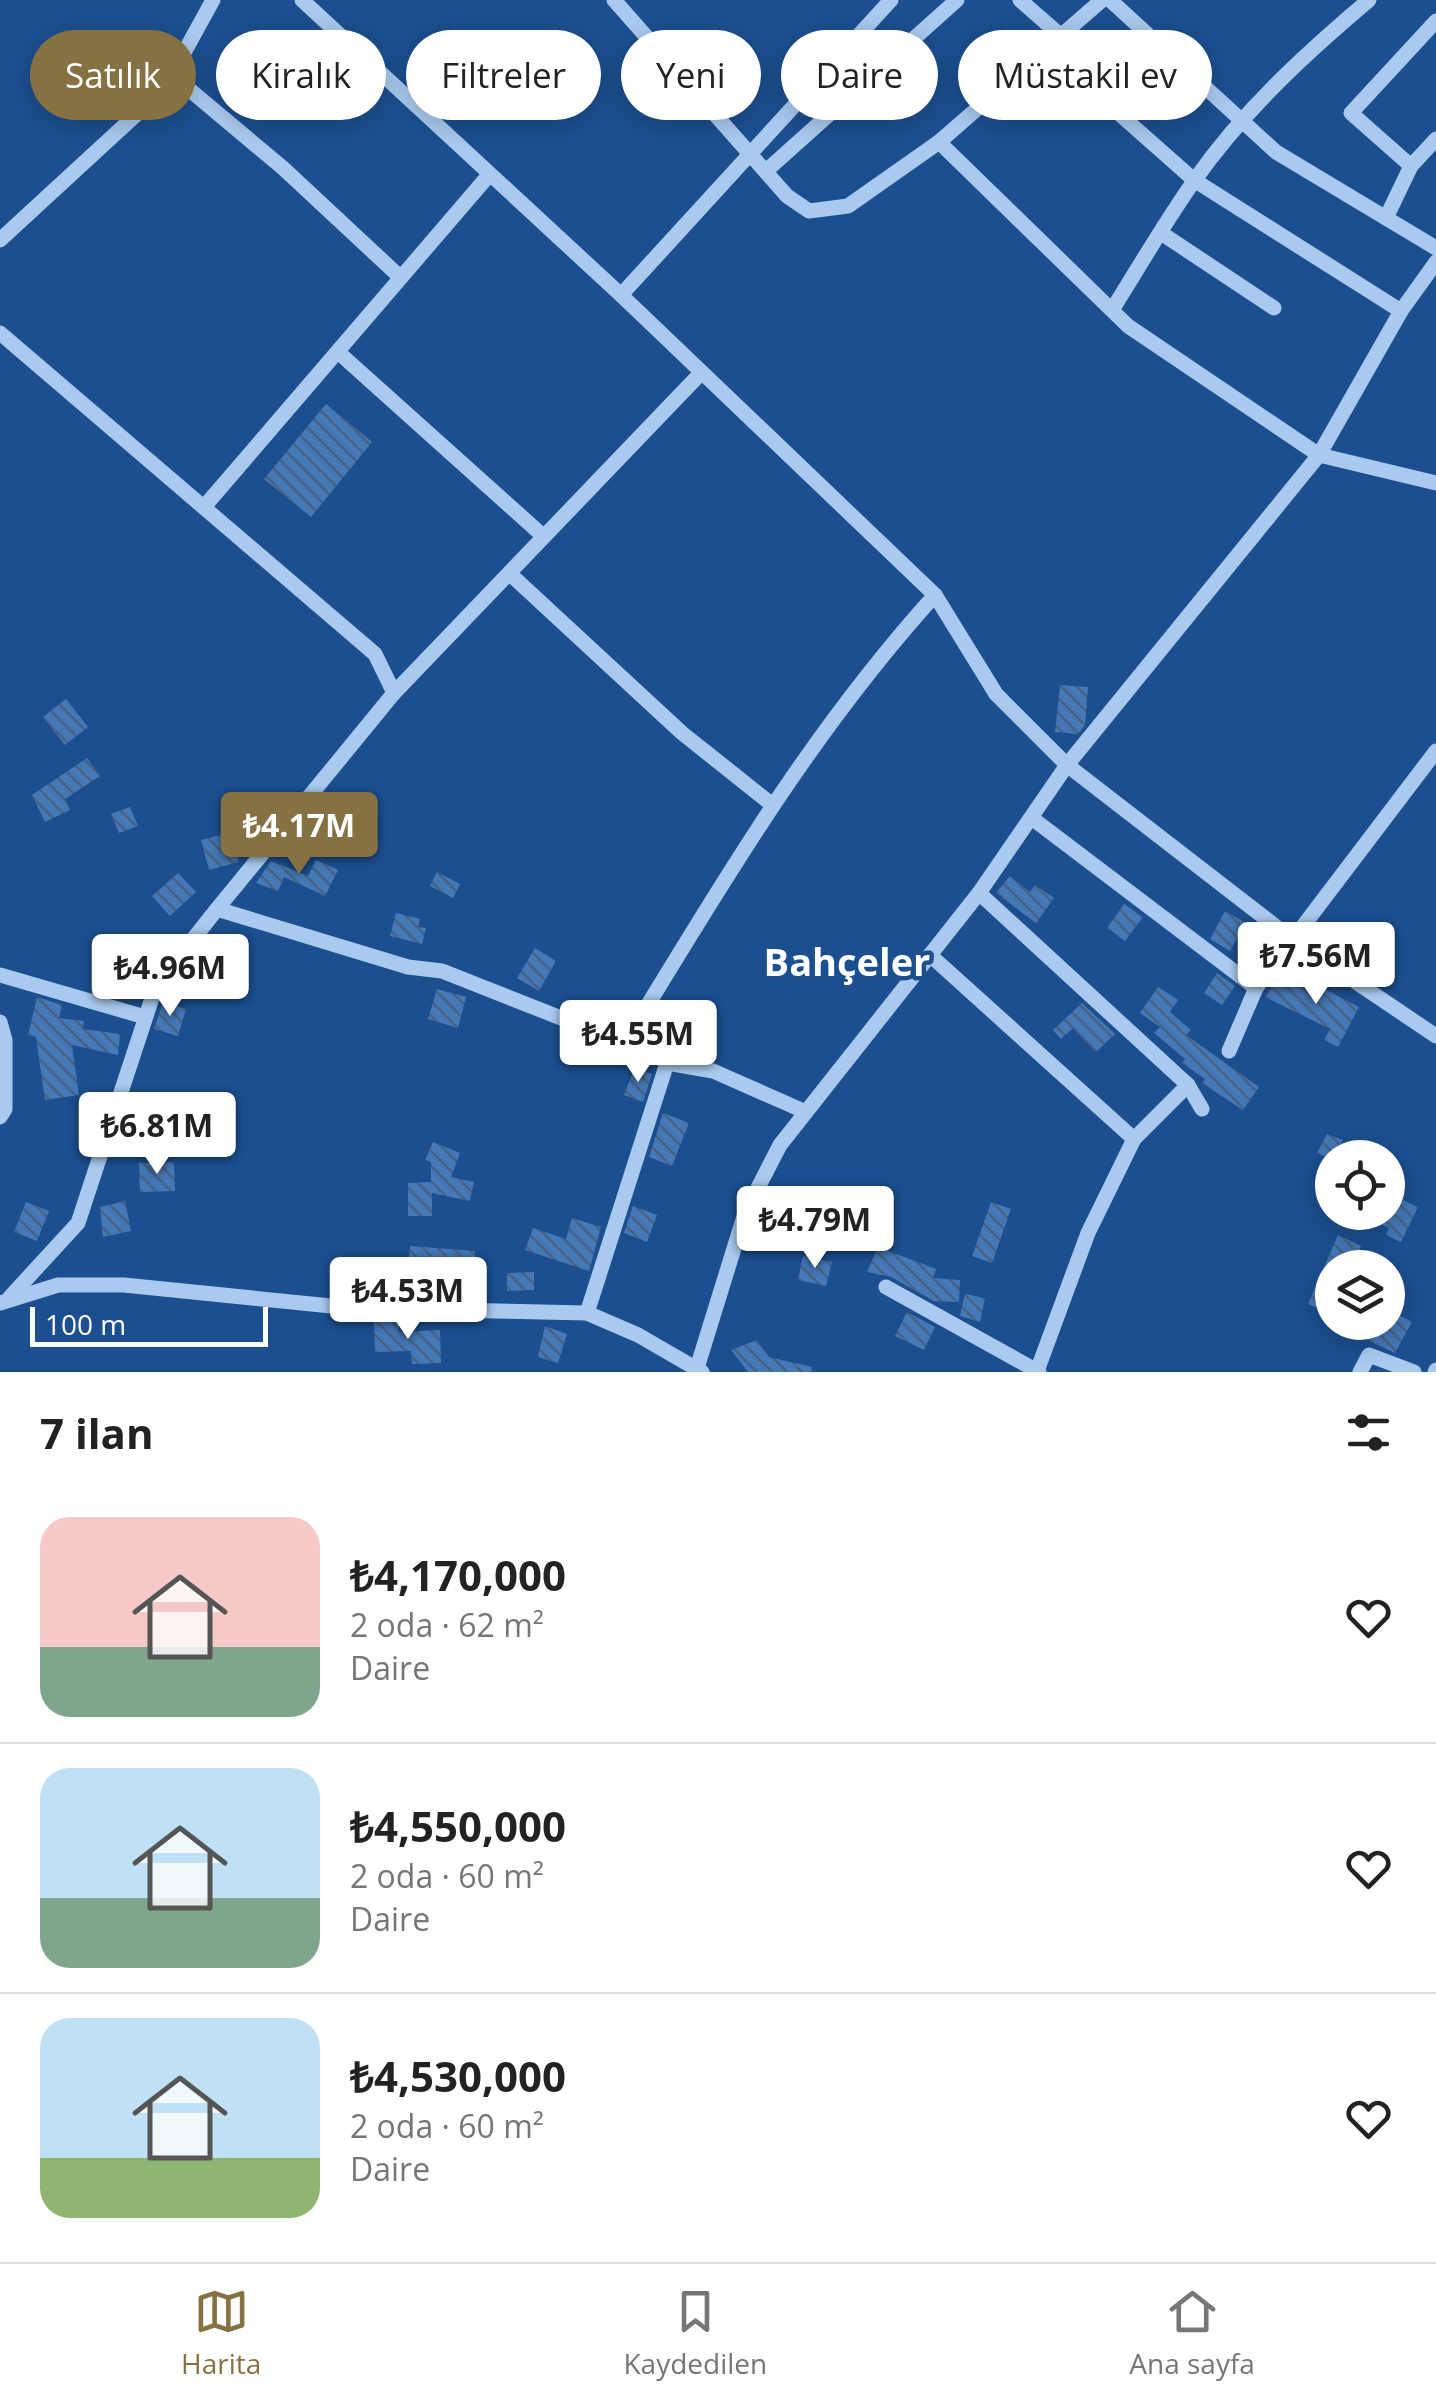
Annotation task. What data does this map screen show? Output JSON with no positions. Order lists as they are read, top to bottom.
{
  "districts": ["Bahçeler"],
  "scale_bar": "100 m",
  "page": {
    "chip": [
      "Satılık",
      "Kiralık",
      "Filtreler",
      "Yeni",
      "Daire",
      "Müstakil ev"
    ],
    "price": [
      "₺4.17M",
      "₺7.56M",
      "₺4.96M",
      "₺4.55M",
      "₺6.81M",
      "₺4.79M",
      "₺4.53M"
    ],
    "scale": "100 m",
    "heading": "7 ilan",
    "list": [
      {
        "name": "₺4,170,000",
        "note": "2 oda · 62 m² · Daire"
      },
      {
        "name": "₺4,550,000",
        "note": "2 oda · 60 m² · Daire"
      },
      {
        "name": "₺4,530,000",
        "note": "2 oda · 60 m² · Daire"
      }
    ],
    "tabs": ["Harita", "Kaydedilen", "Ana sayfa"]
  }
}
